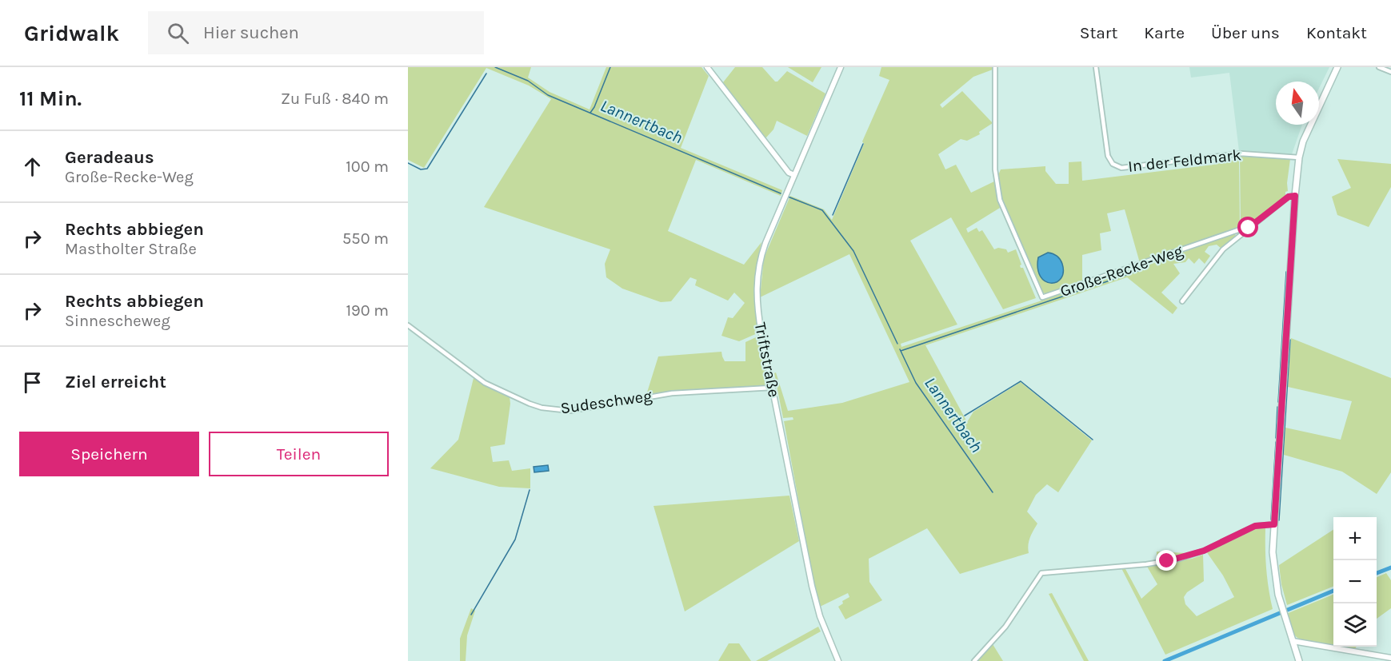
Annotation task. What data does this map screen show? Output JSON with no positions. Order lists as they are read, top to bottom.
{
  "streets": {
    "street": [
      "In der Feldmark",
      "Große-Recke-Weg",
      "Triftstraße",
      "Sudeschweg"
    ]
  },
  "crossings": [
    ["Triftstraße", "Sudeschweg"]
  ],
  "water": ["Lannertbach"],
  "north": "top",
  "page": {
    "header": "Gridwalk",
    "search": "Hier suchen",
    "nav": [
      "Start",
      "Karte",
      "Über uns",
      "Kontakt"
    ],
    "heading": ["11 Min.", "Zu Fuß · 840 m"],
    "list": [
      ["Geradeaus", "Große-Recke-Weg", "100 m"],
      ["Rechts abbiegen", "Mastholter Straße", "550 m"],
      ["Rechts abbiegen", "Sinnescheweg", "190 m"],
      "Ziel erreicht"
    ],
    "buttons": ["Speichern", "Teilen"],
    "map_buttons": ["+", "−"]
  }
}
